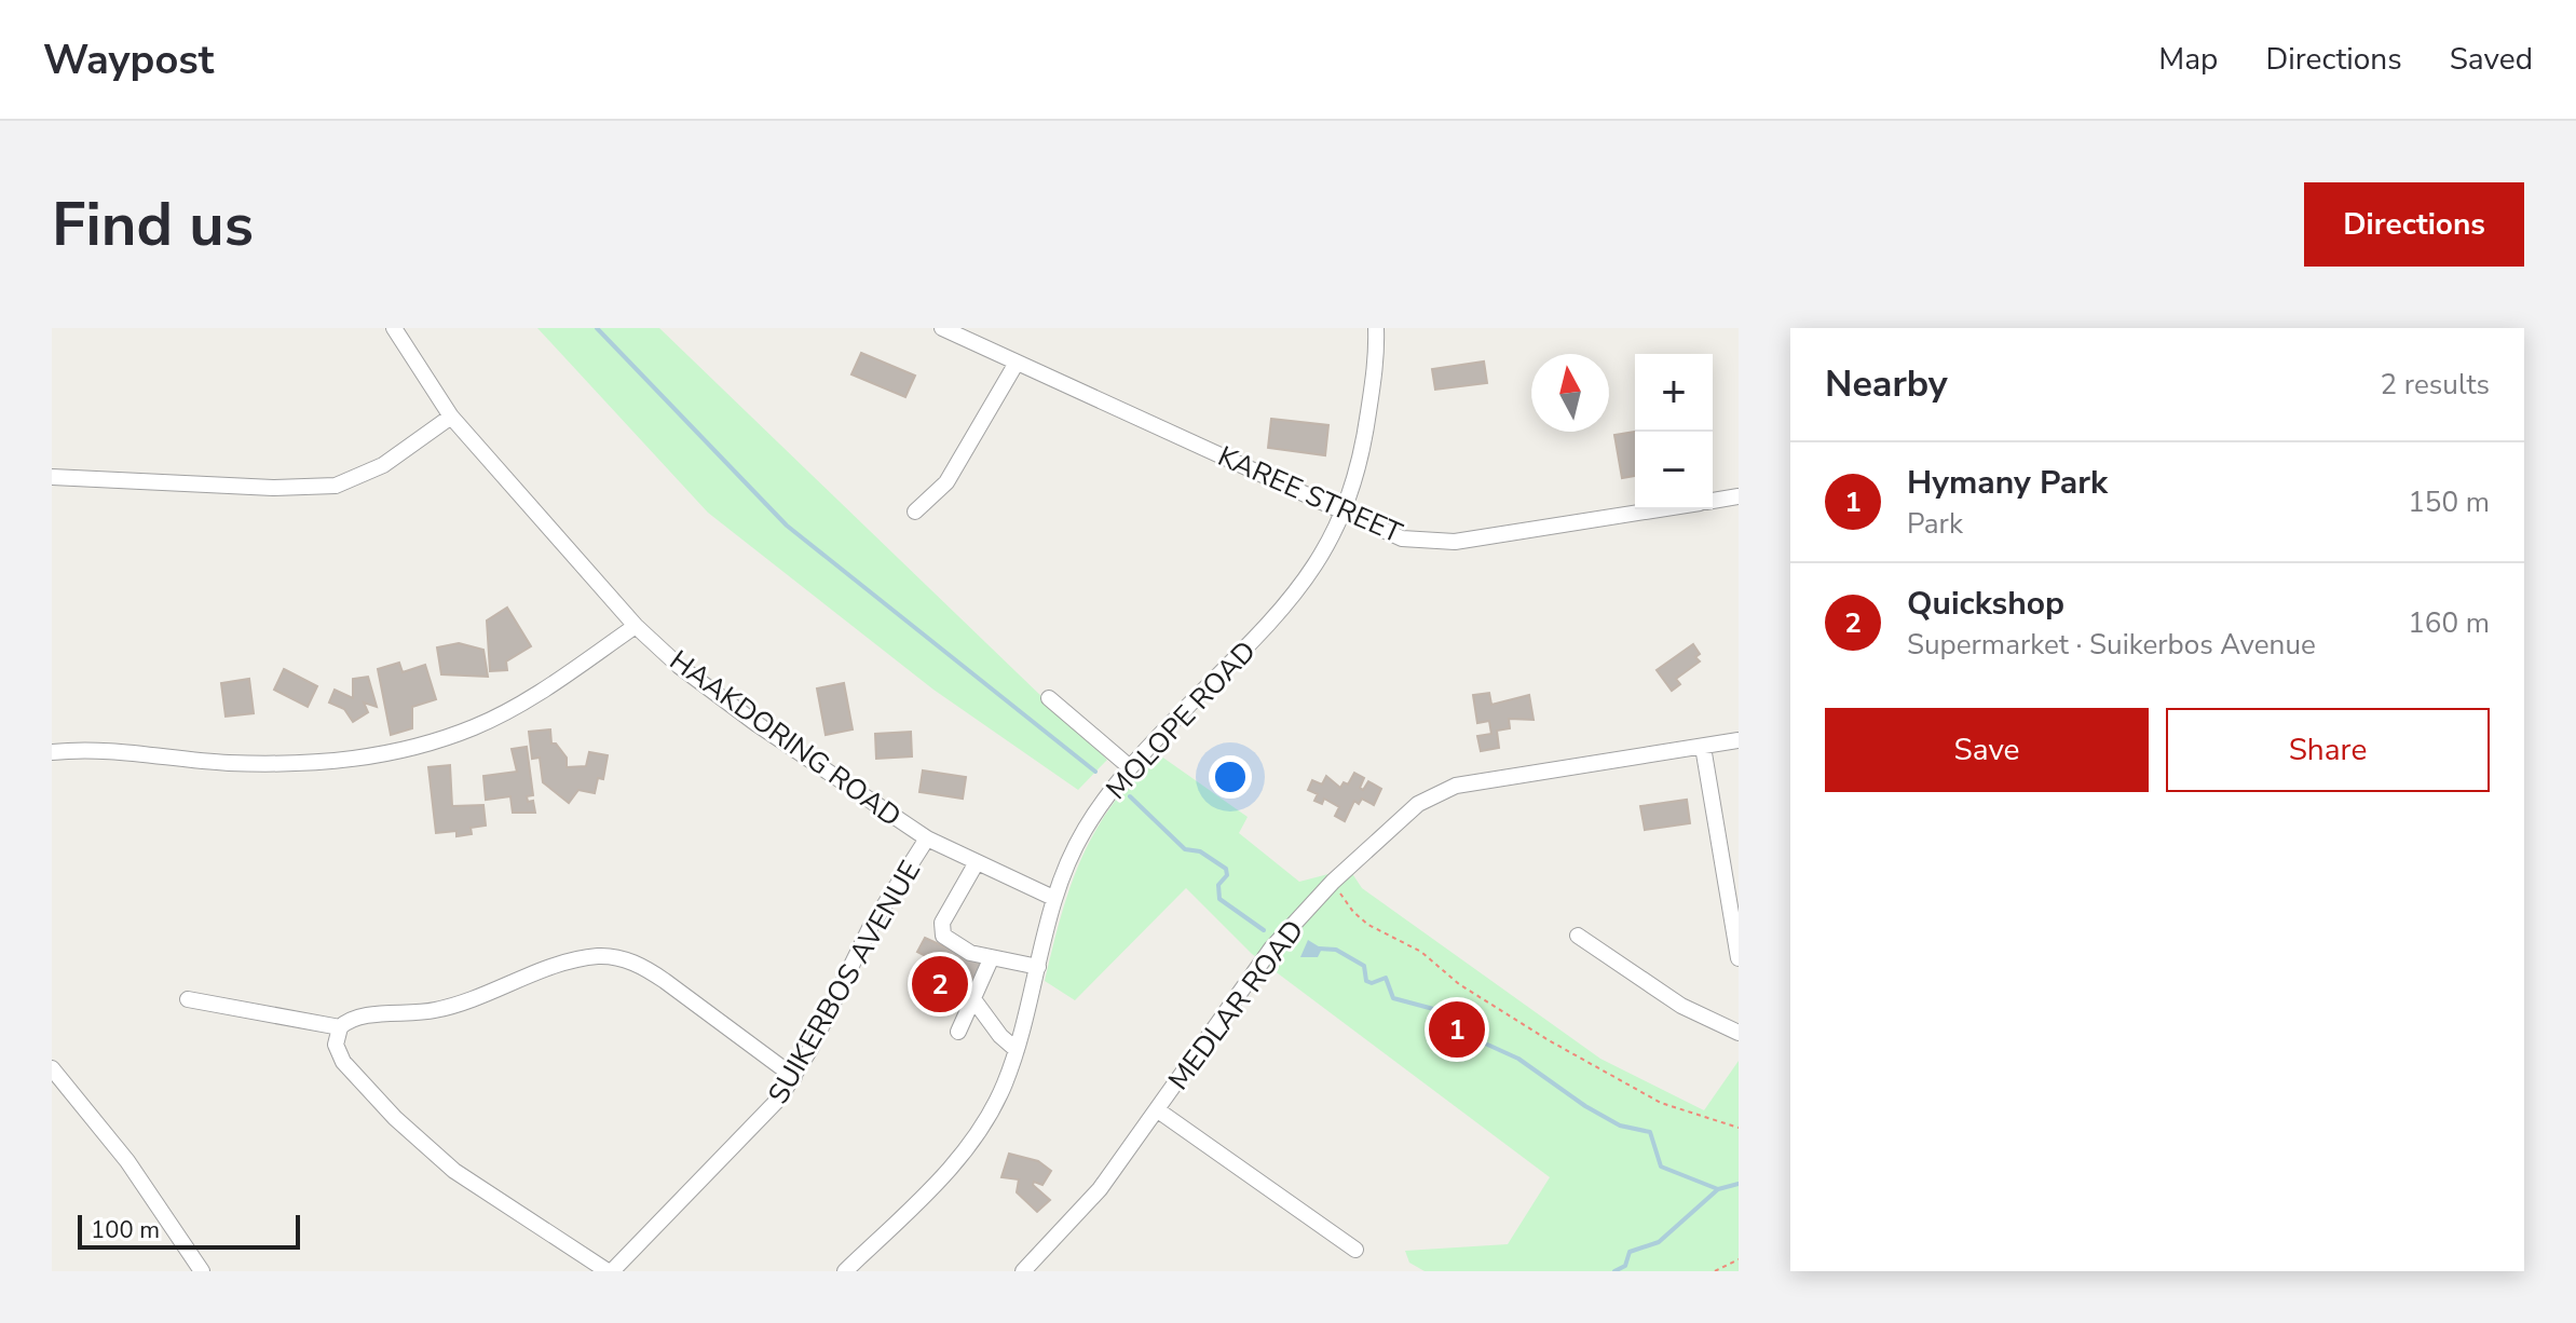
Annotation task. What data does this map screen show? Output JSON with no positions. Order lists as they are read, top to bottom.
{
  "streets": {
    "street": [
      "KAREE STREET",
      "MOLOPE ROAD",
      "HAAKDORING ROAD",
      "SUIKERBOS AVENUE",
      "MEDLAR ROAD"
    ]
  },
  "crossings": [
    ["KAREE STREET", "MOLOPE ROAD"],
    ["MOLOPE ROAD", "HAAKDORING ROAD"],
    ["HAAKDORING ROAD", "SUIKERBOS AVENUE"]
  ],
  "scale_bar": "100 m",
  "north": "top",
  "page": {
    "header": "Waypost",
    "nav": ["Map", "Directions", "Saved"],
    "buttons": [
      "Directions",
      ["Save", "Share"]
    ],
    "title": "Find us",
    "heading": ["Nearby", "2 results"],
    "map_buttons": ["+", "−"],
    "list": [
      {
        "mark": "1",
        "name": "Hymany Park",
        "note": "Park",
        "value": "150 m"
      },
      {
        "mark": "2",
        "name": "Quickshop",
        "note": "Supermarket · Suikerbos Avenue",
        "value": "160 m"
      }
    ],
    "pins": ["2", "1"],
    "scale": "100 m"
  }
}
